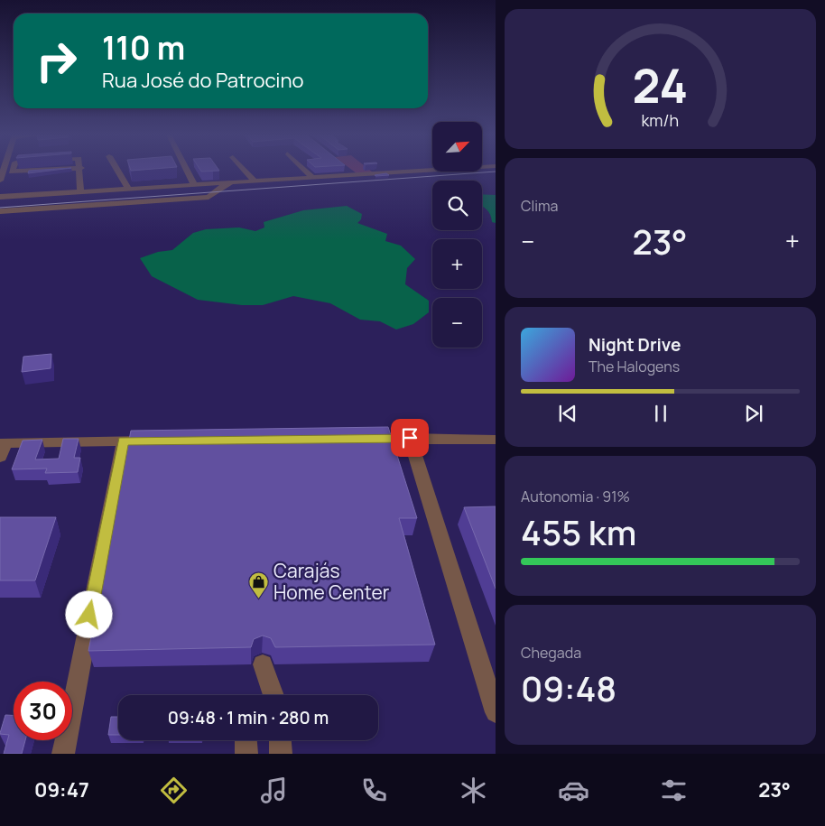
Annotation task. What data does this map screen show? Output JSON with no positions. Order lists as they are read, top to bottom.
{
  "places": {
    "shop": ["Carajás Home Center"]
  },
  "north": "top right",
  "page": {
    "turn": ["110 m", "Rua José do Patrocino"],
    "map_buttons": ["+", "−"],
    "tile": [
      "Clima",
      ["Autonomia · 91%", "455 km"],
      ["Chegada", "09:48"]
    ],
    "heat": ["−", "23°", "+"],
    "song": ["Night Drive", "The Halogens"],
    "limit": "30",
    "trip": "09:48 · 1 min · 280 m",
    "tabs": ["09:47", "23°"],
    "gauge": ["24", "km/h"]
  }
}
